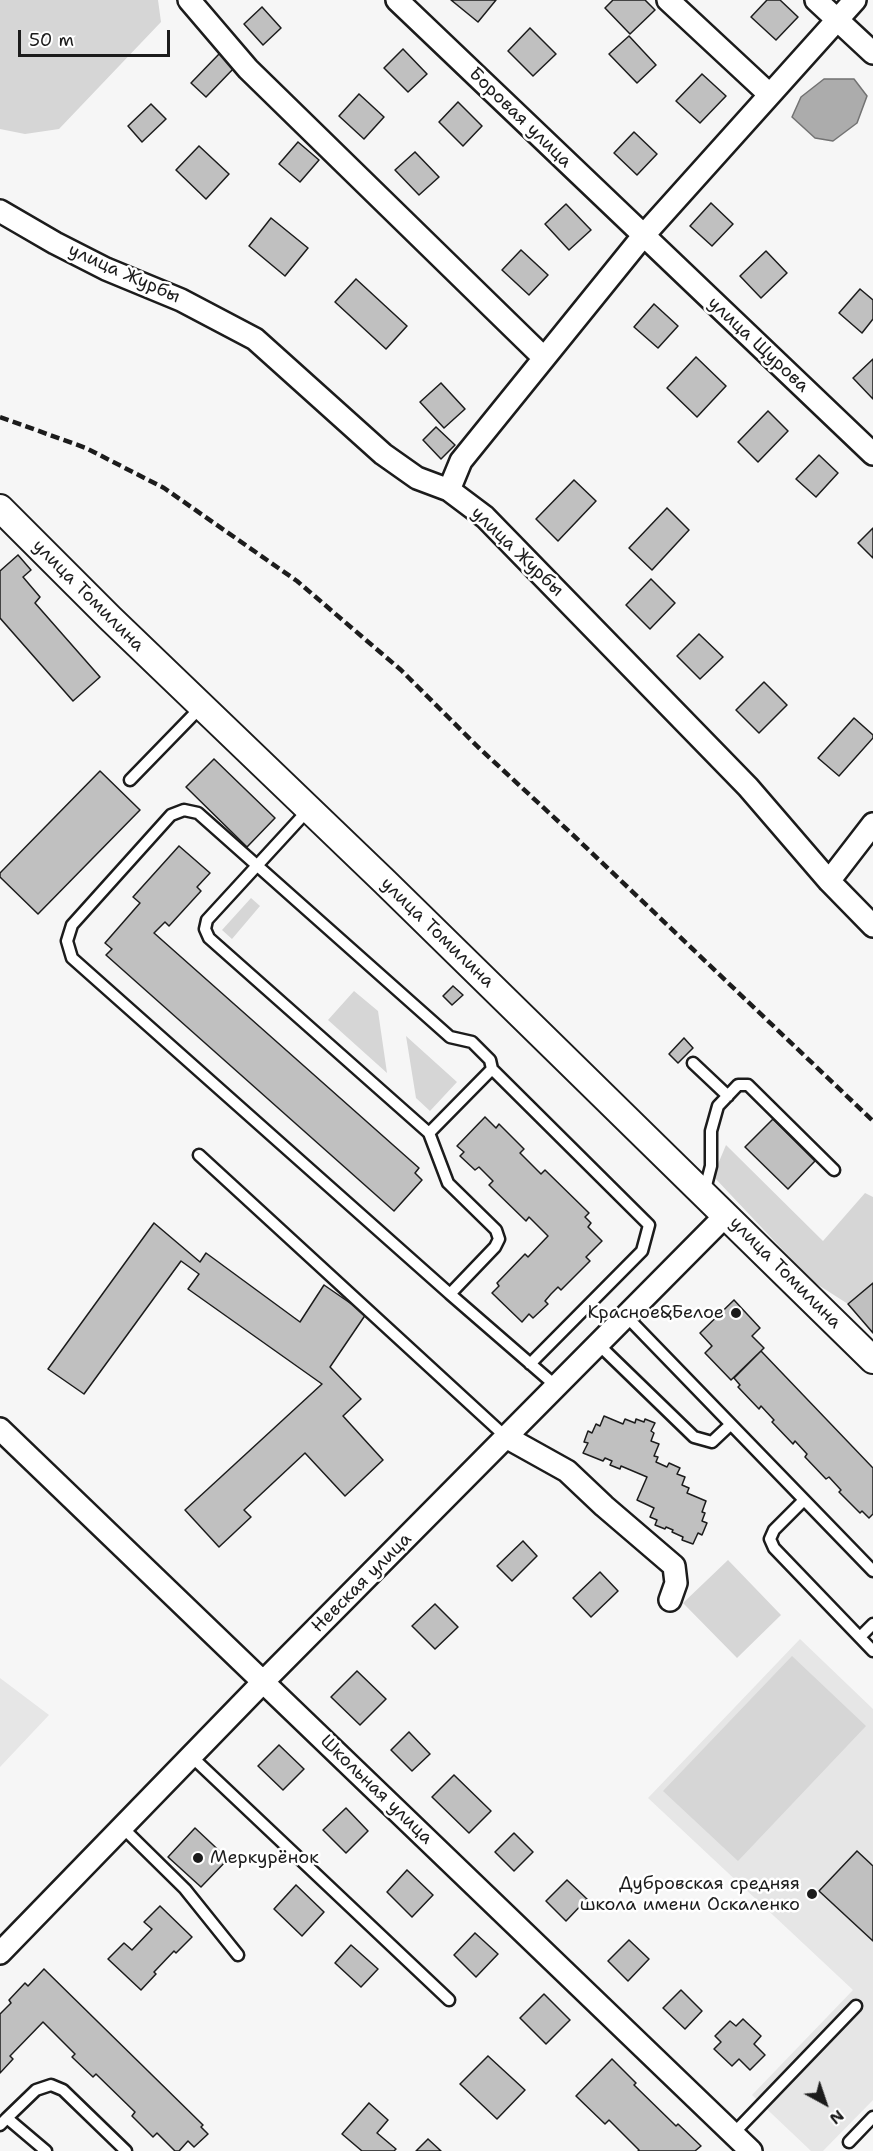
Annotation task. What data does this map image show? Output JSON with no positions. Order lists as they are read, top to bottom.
{
  "streets": {
    "street": [
      "Боровая улица",
      "улица Журбы",
      "улица Щурова",
      "улица Томилина",
      "Невская улица",
      "Школьная улица"
    ]
  },
  "crossings": [
    ["Боровая улица", "улица Щурова"],
    ["улица Томилина", "Невская улица"],
    ["Невская улица", "Школьная улица"]
  ],
  "places": ["Красное&Белое", "Меркурёнок", "Дубровская средняя школа имени Оскаленко"],
  "scale_bar": "50 m",
  "north": "bottom right"
}
